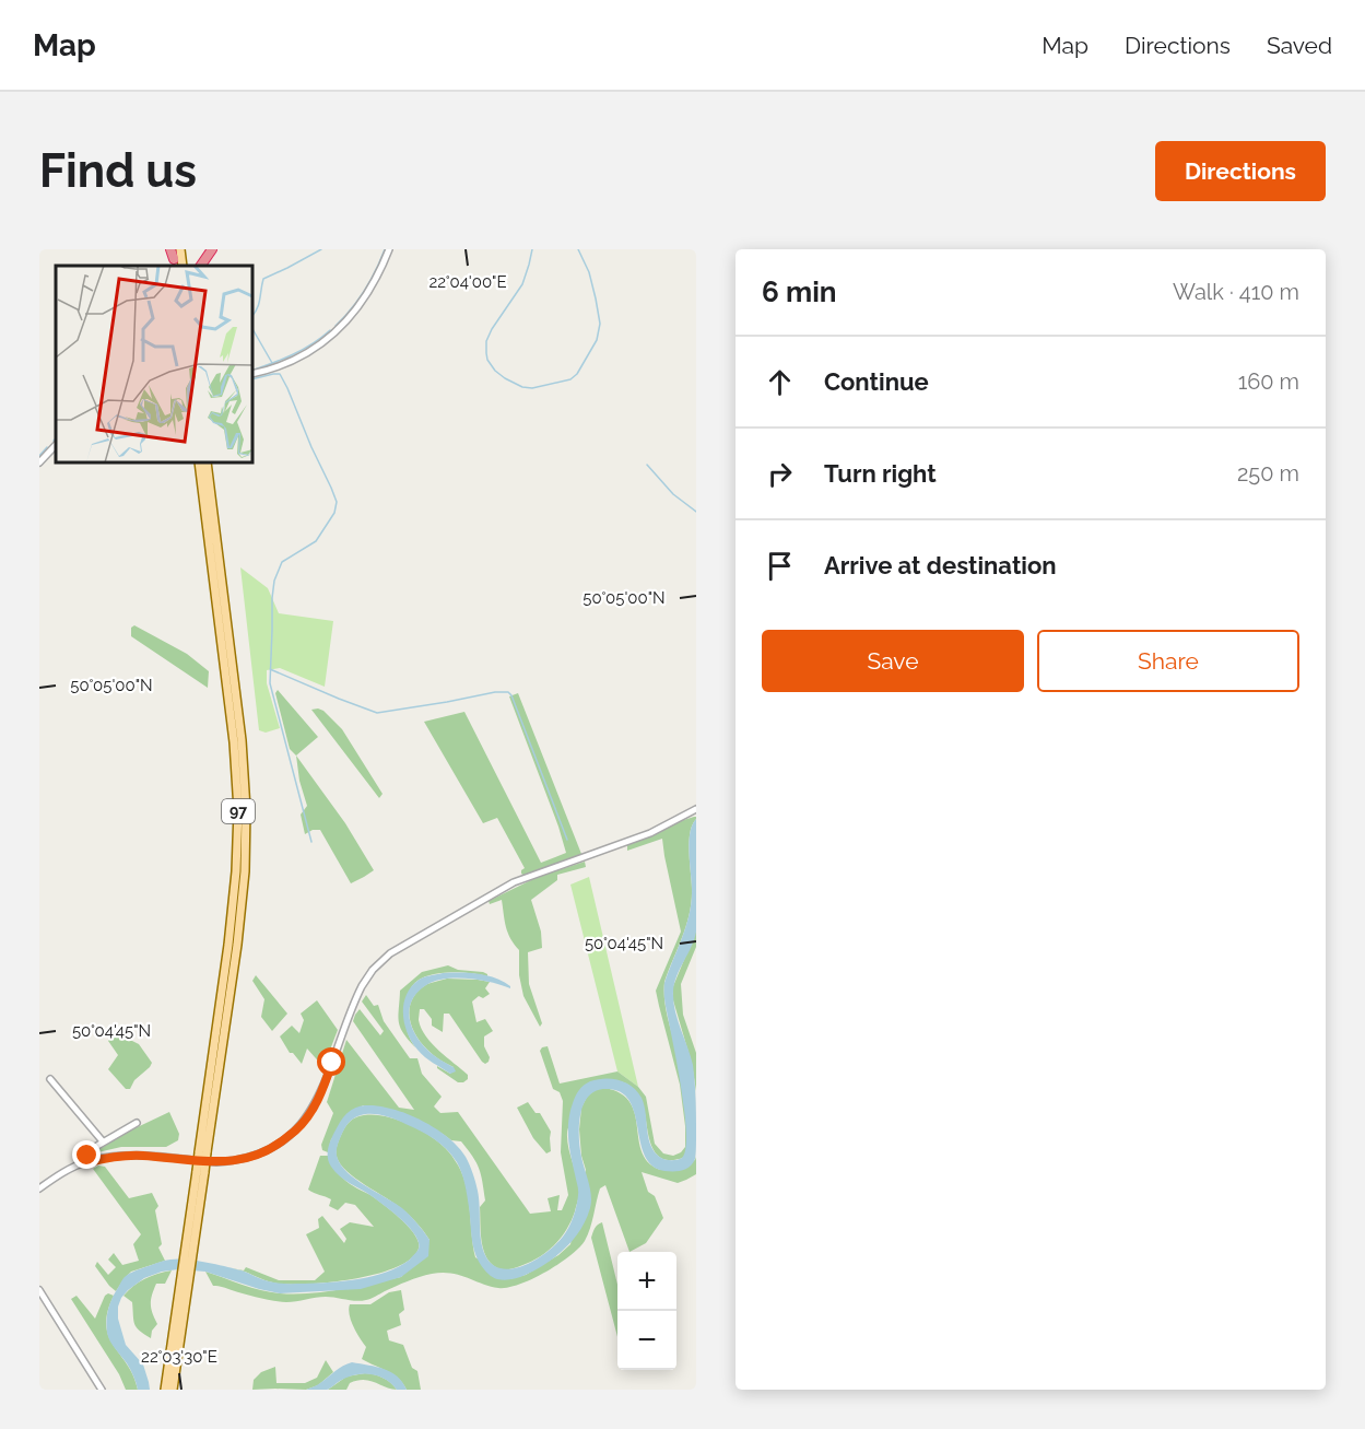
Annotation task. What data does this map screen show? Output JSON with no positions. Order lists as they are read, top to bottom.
{
  "streets": {
    "main road": ["97"]
  },
  "page": {
    "header": "Map",
    "nav": ["Map", "Directions", "Saved"],
    "buttons": [
      "Directions",
      ["Save", "Share"]
    ],
    "title": "Find us",
    "heading": ["6 min", "Walk · 410 m"],
    "list": [
      ["Continue", "160 m"],
      ["Turn right", "250 m"],
      "Arrive at destination"
    ],
    "map_buttons": ["+", "−"]
  },
  "coordinates": [
    "22°04'00\"E",
    "50°05'00\"N",
    "50°04'45\"N",
    "22°03'30\"E"
  ]
}
